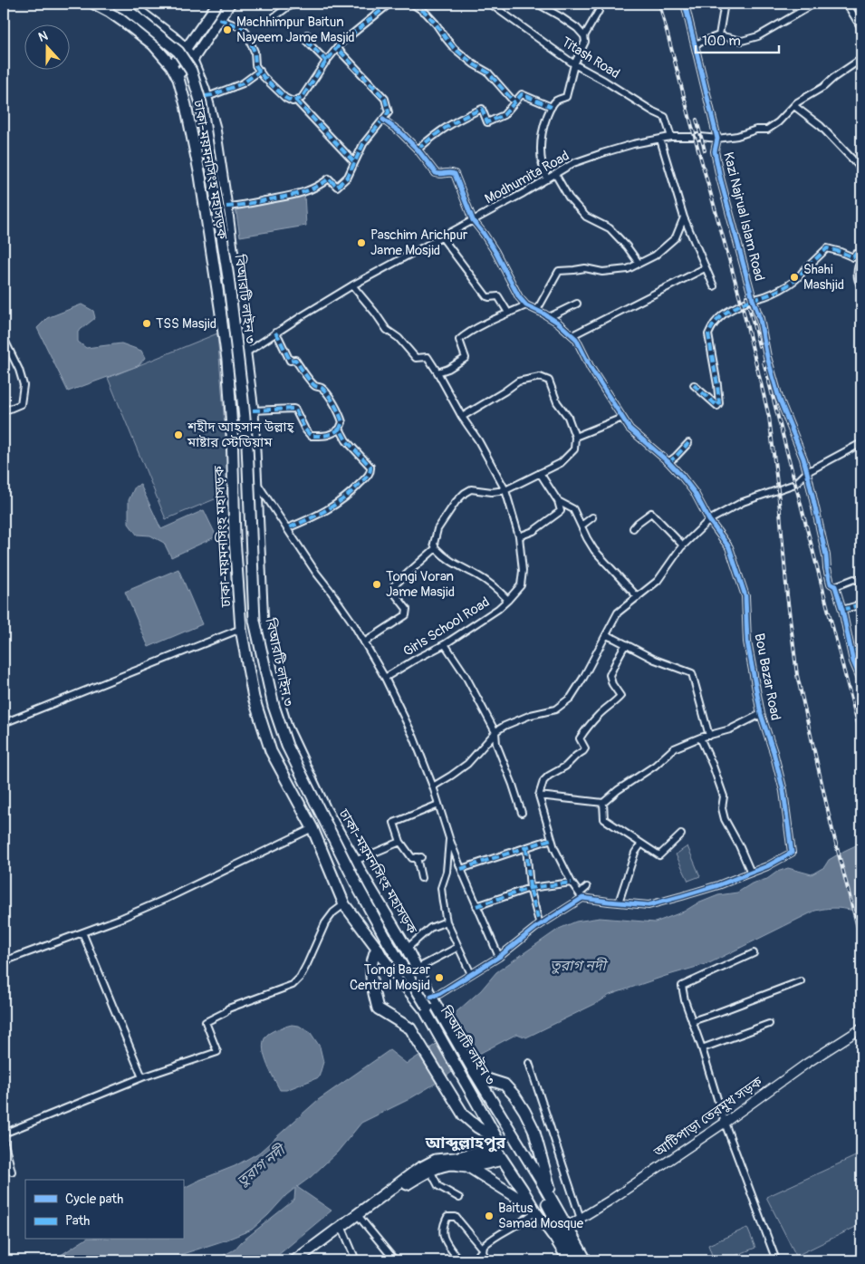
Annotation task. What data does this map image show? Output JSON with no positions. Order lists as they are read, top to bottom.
{
  "streets": {
    "highway": ["ঢাকা-ময়মনসিংহ মহাসড়ক", "বিআরটি লাইন ৩"],
    "main road": ["আটিপাড়া তেরমুখ সড়ক"],
    "street": [
      "Titash Road",
      "Modhumita Road",
      "Kazi Najrual Islam Road",
      "Girls School Road",
      "Bou Bazar Road"
    ]
  },
  "crossings": [
    ["Titash Road", "Modhumita Road"],
    ["ঢাকা-ময়মনসিংহ মহাসড়ক", "Modhumita Road"],
    ["ঢাকা-ময়মনসিংহ মহাসড়ক", "বিআরটি লাইন ৩"],
    ["Modhumita Road", "Kazi Najrual Islam Road"],
    ["Modhumita Road", "Girls School Road"]
  ],
  "districts": ["আব্দুল্লাহপুর"],
  "water": ["তুরাগ নদী"],
  "places": [
    "Machhimpur Baitun Nayeem Jame Masjid",
    "Paschim Arichpur Jame Mosjid",
    "Shahi Mashjid",
    "TSS Masjid",
    "শহীদ আহসান উল্লাহ্‌ মাষ্টার স্টেডিয়াম",
    "Tongi Voran Jame Masjid",
    "Tongi Bazar Central Mosjid",
    "Baitus Samad Mosque"
  ],
  "legend": ["Cycle path", "Path"],
  "scale_bar": "100 m",
  "north": "top"
}
